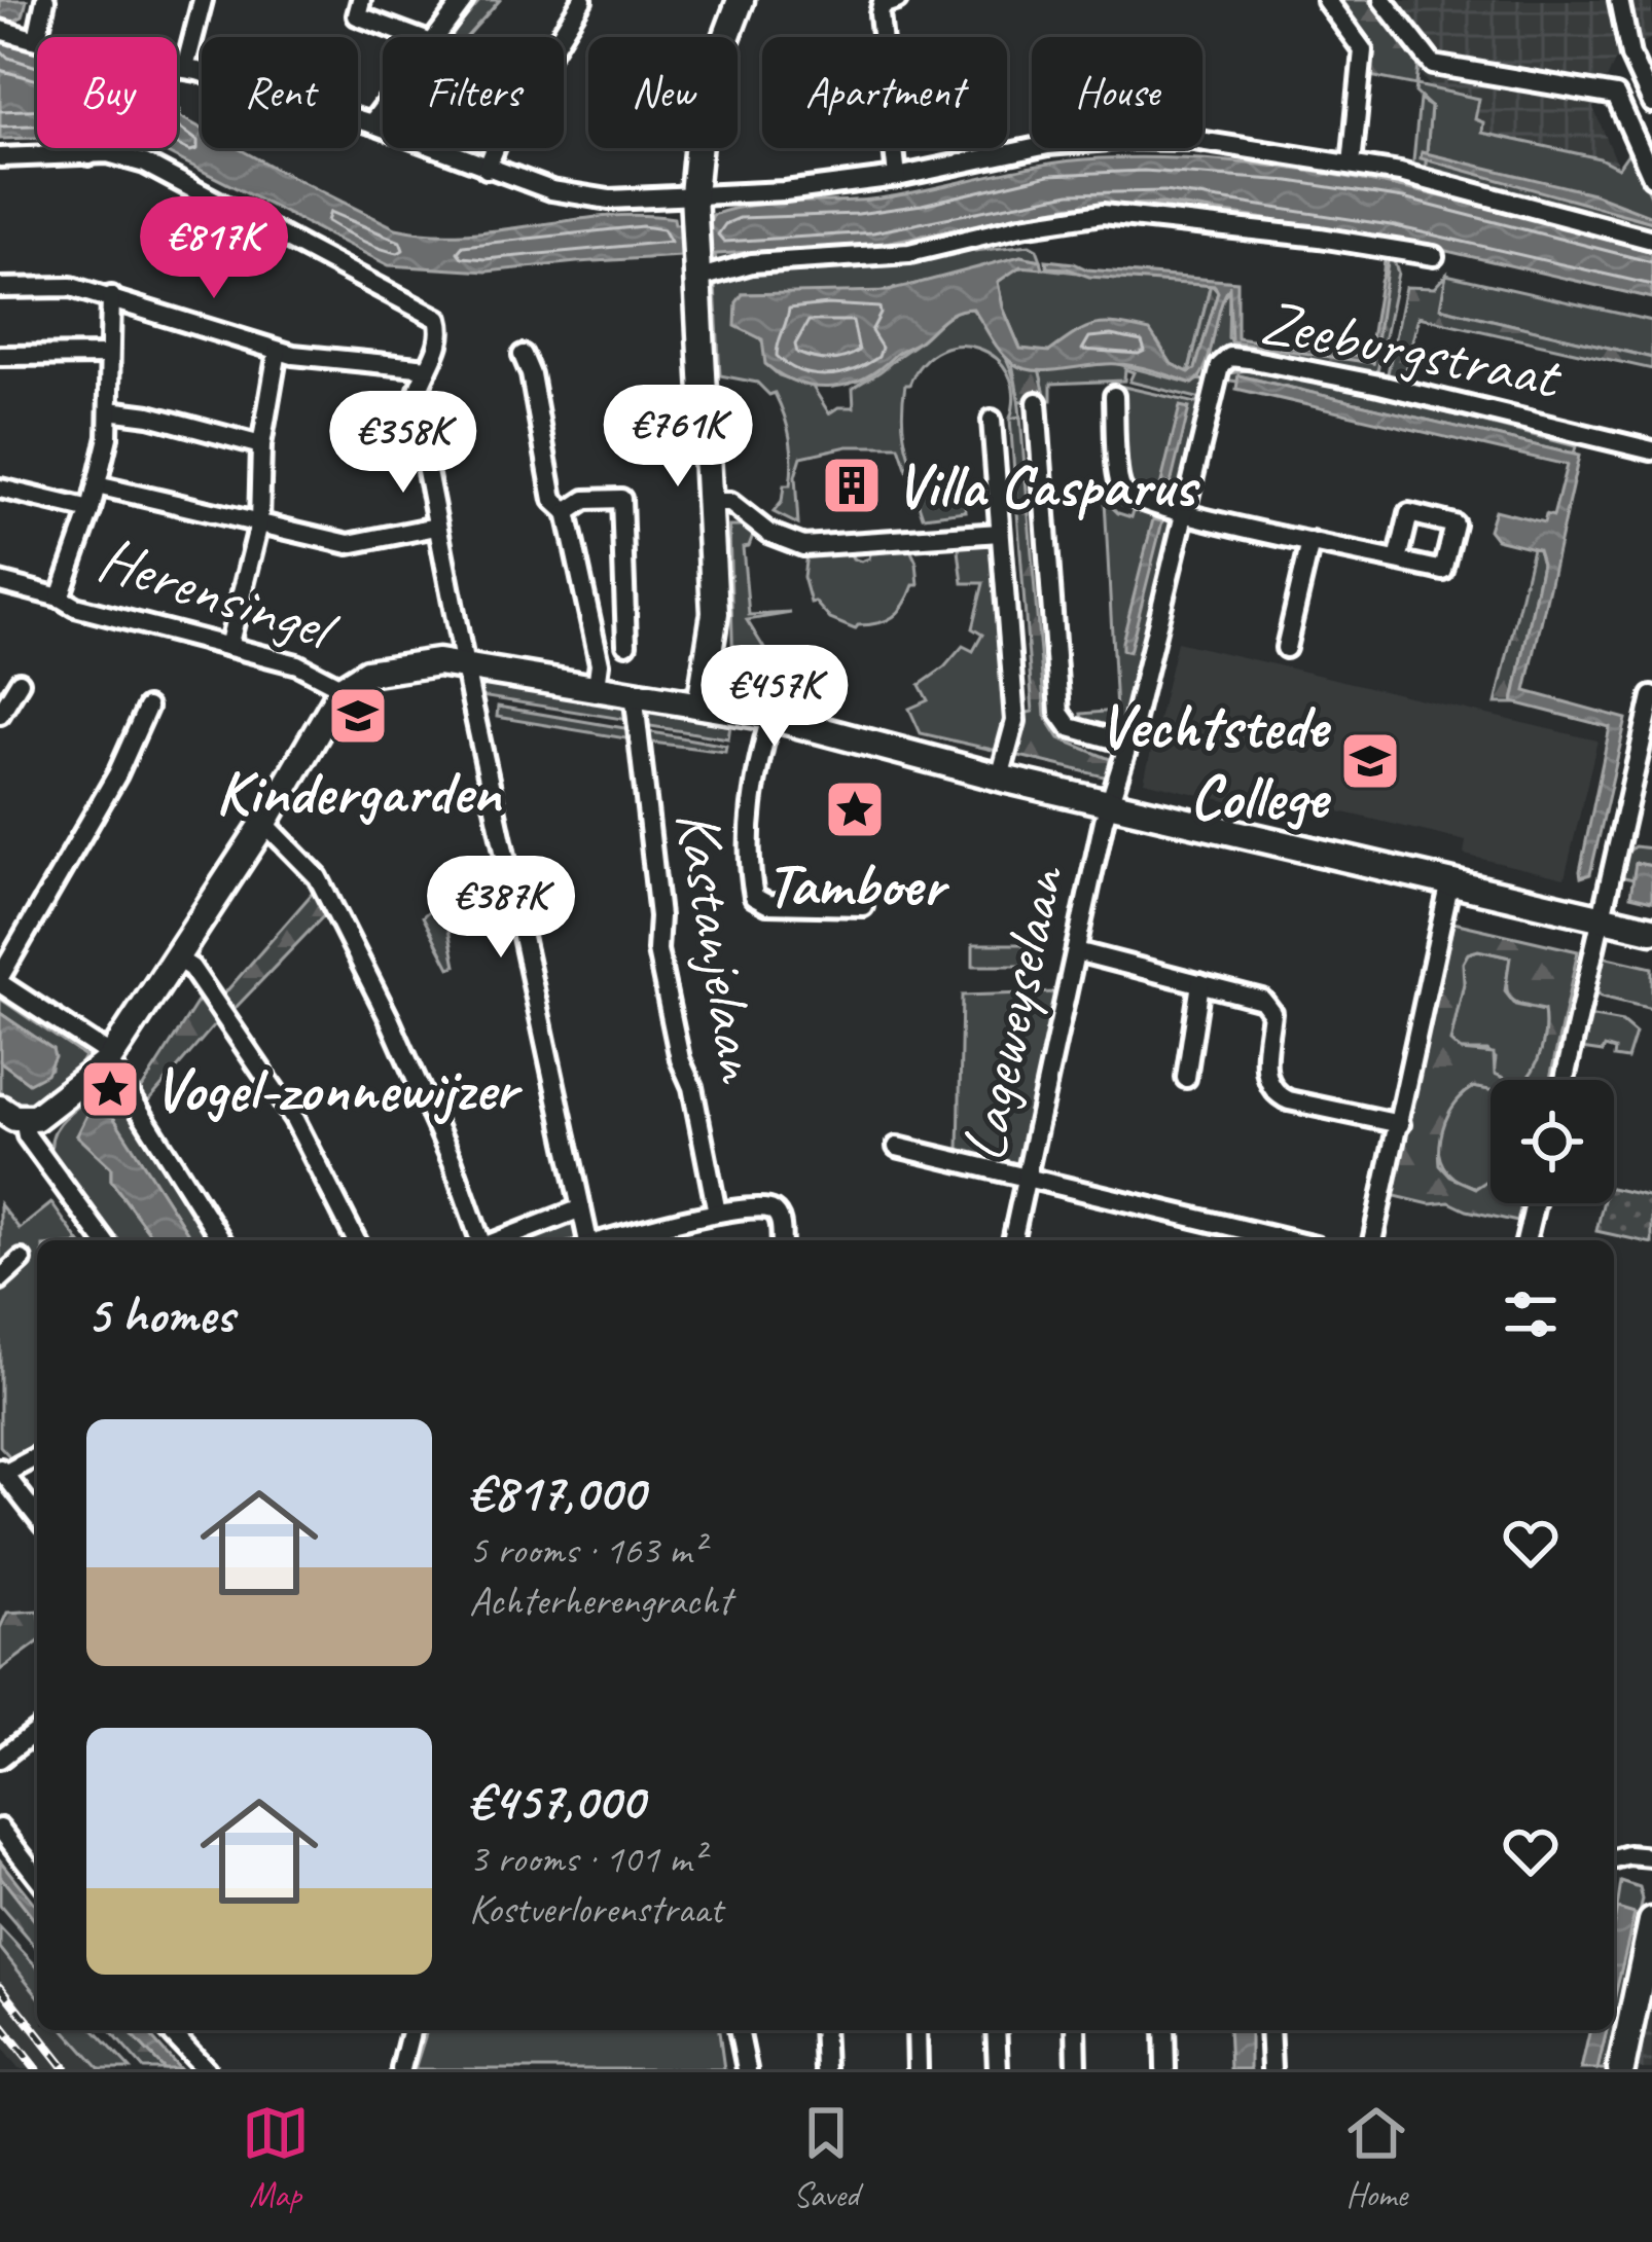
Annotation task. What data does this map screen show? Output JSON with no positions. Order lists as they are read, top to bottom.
{
  "streets": {
    "main road": ["Herensingel"],
    "street": ["Zeeburgstraat", "Kastanjelaan", "Lageweyselaan"]
  },
  "crossings": [
    ["Zeeburgstraat", "Lageweyselaan"],
    ["Herensingel", "Kastanjelaan"],
    ["Herensingel", "Lageweyselaan"]
  ],
  "places": {
    "building": ["Villa Casparus"],
    "school or university": ["Kindergarden", "Vechtstede College"],
    "place": ["Tamboer", "Vogel-zonnewijzer"]
  },
  "page": {
    "chip": [
      "Buy",
      "Rent",
      "Filters",
      "New",
      "Apartment",
      "House"
    ],
    "price": [
      "€817K",
      "€761K",
      "€358K",
      "€457K",
      "€387K"
    ],
    "heading": "5 homes",
    "list": [
      {
        "name": "€817,000",
        "note": "5 rooms · 163 m² · Achterherengracht"
      },
      {
        "name": "€457,000",
        "note": "3 rooms · 101 m² · Kostverlorenstraat"
      }
    ],
    "tabs": ["Map", "Saved", "Home"]
  }
}
